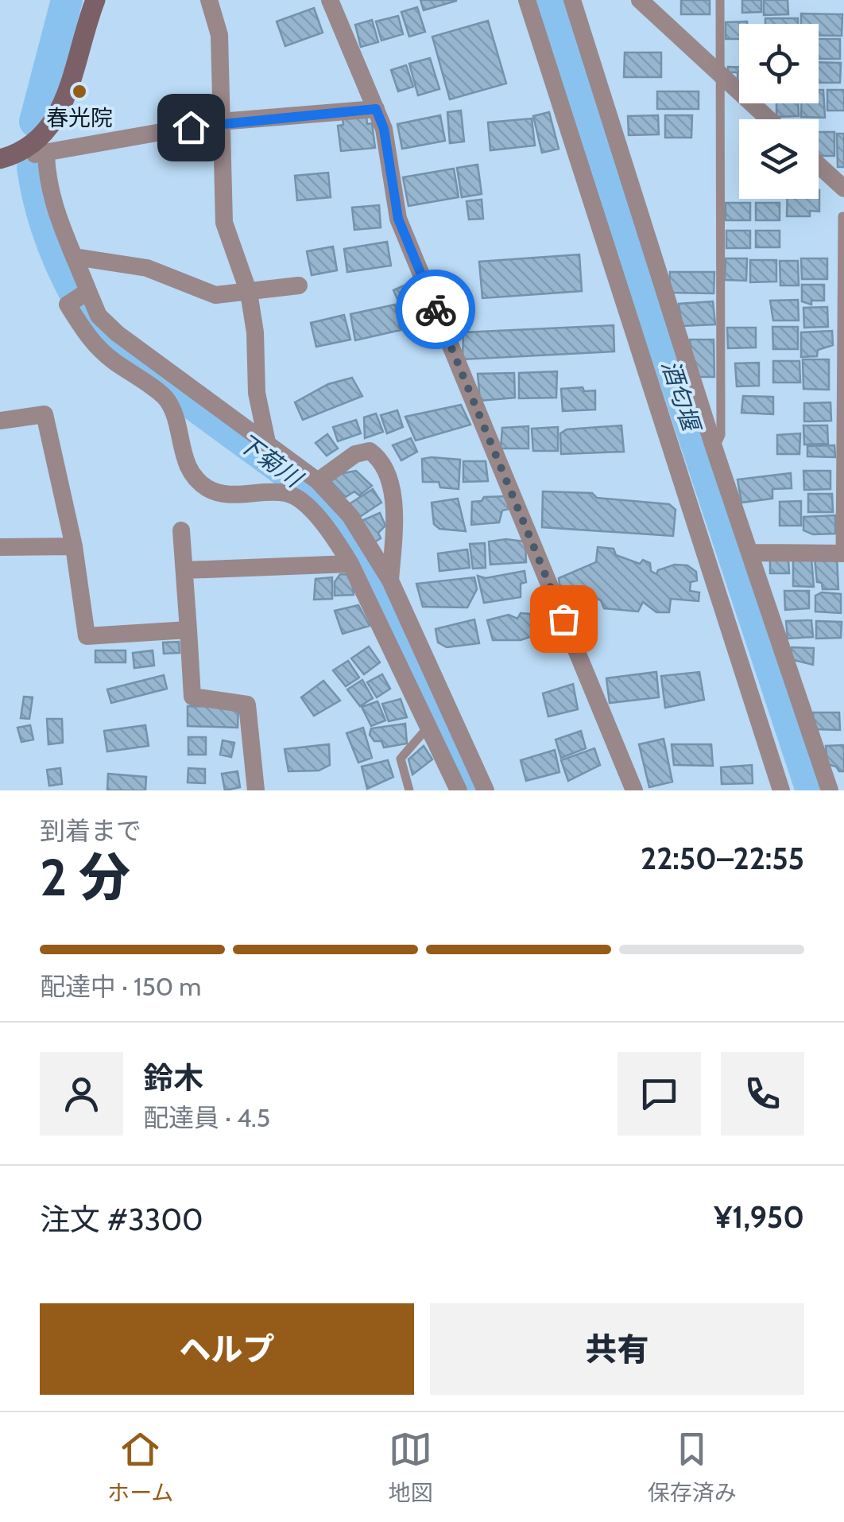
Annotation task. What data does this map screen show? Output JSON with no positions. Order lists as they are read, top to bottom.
{
  "water": ["酒匂堰", "下菊川"],
  "places": ["春光院"],
  "page": {
    "heading": ["2 分", "到着まで", "22:50–22:55"],
    "panel": [
      "鈴木",
      "配達員 · 4.5",
      "注文 #3300",
      "¥1,950"
    ],
    "bar": "配達中 · 150 m",
    "buttons": ["ヘルプ", "共有"],
    "tabs": ["ホーム", "地図", "保存済み"]
  }
}
